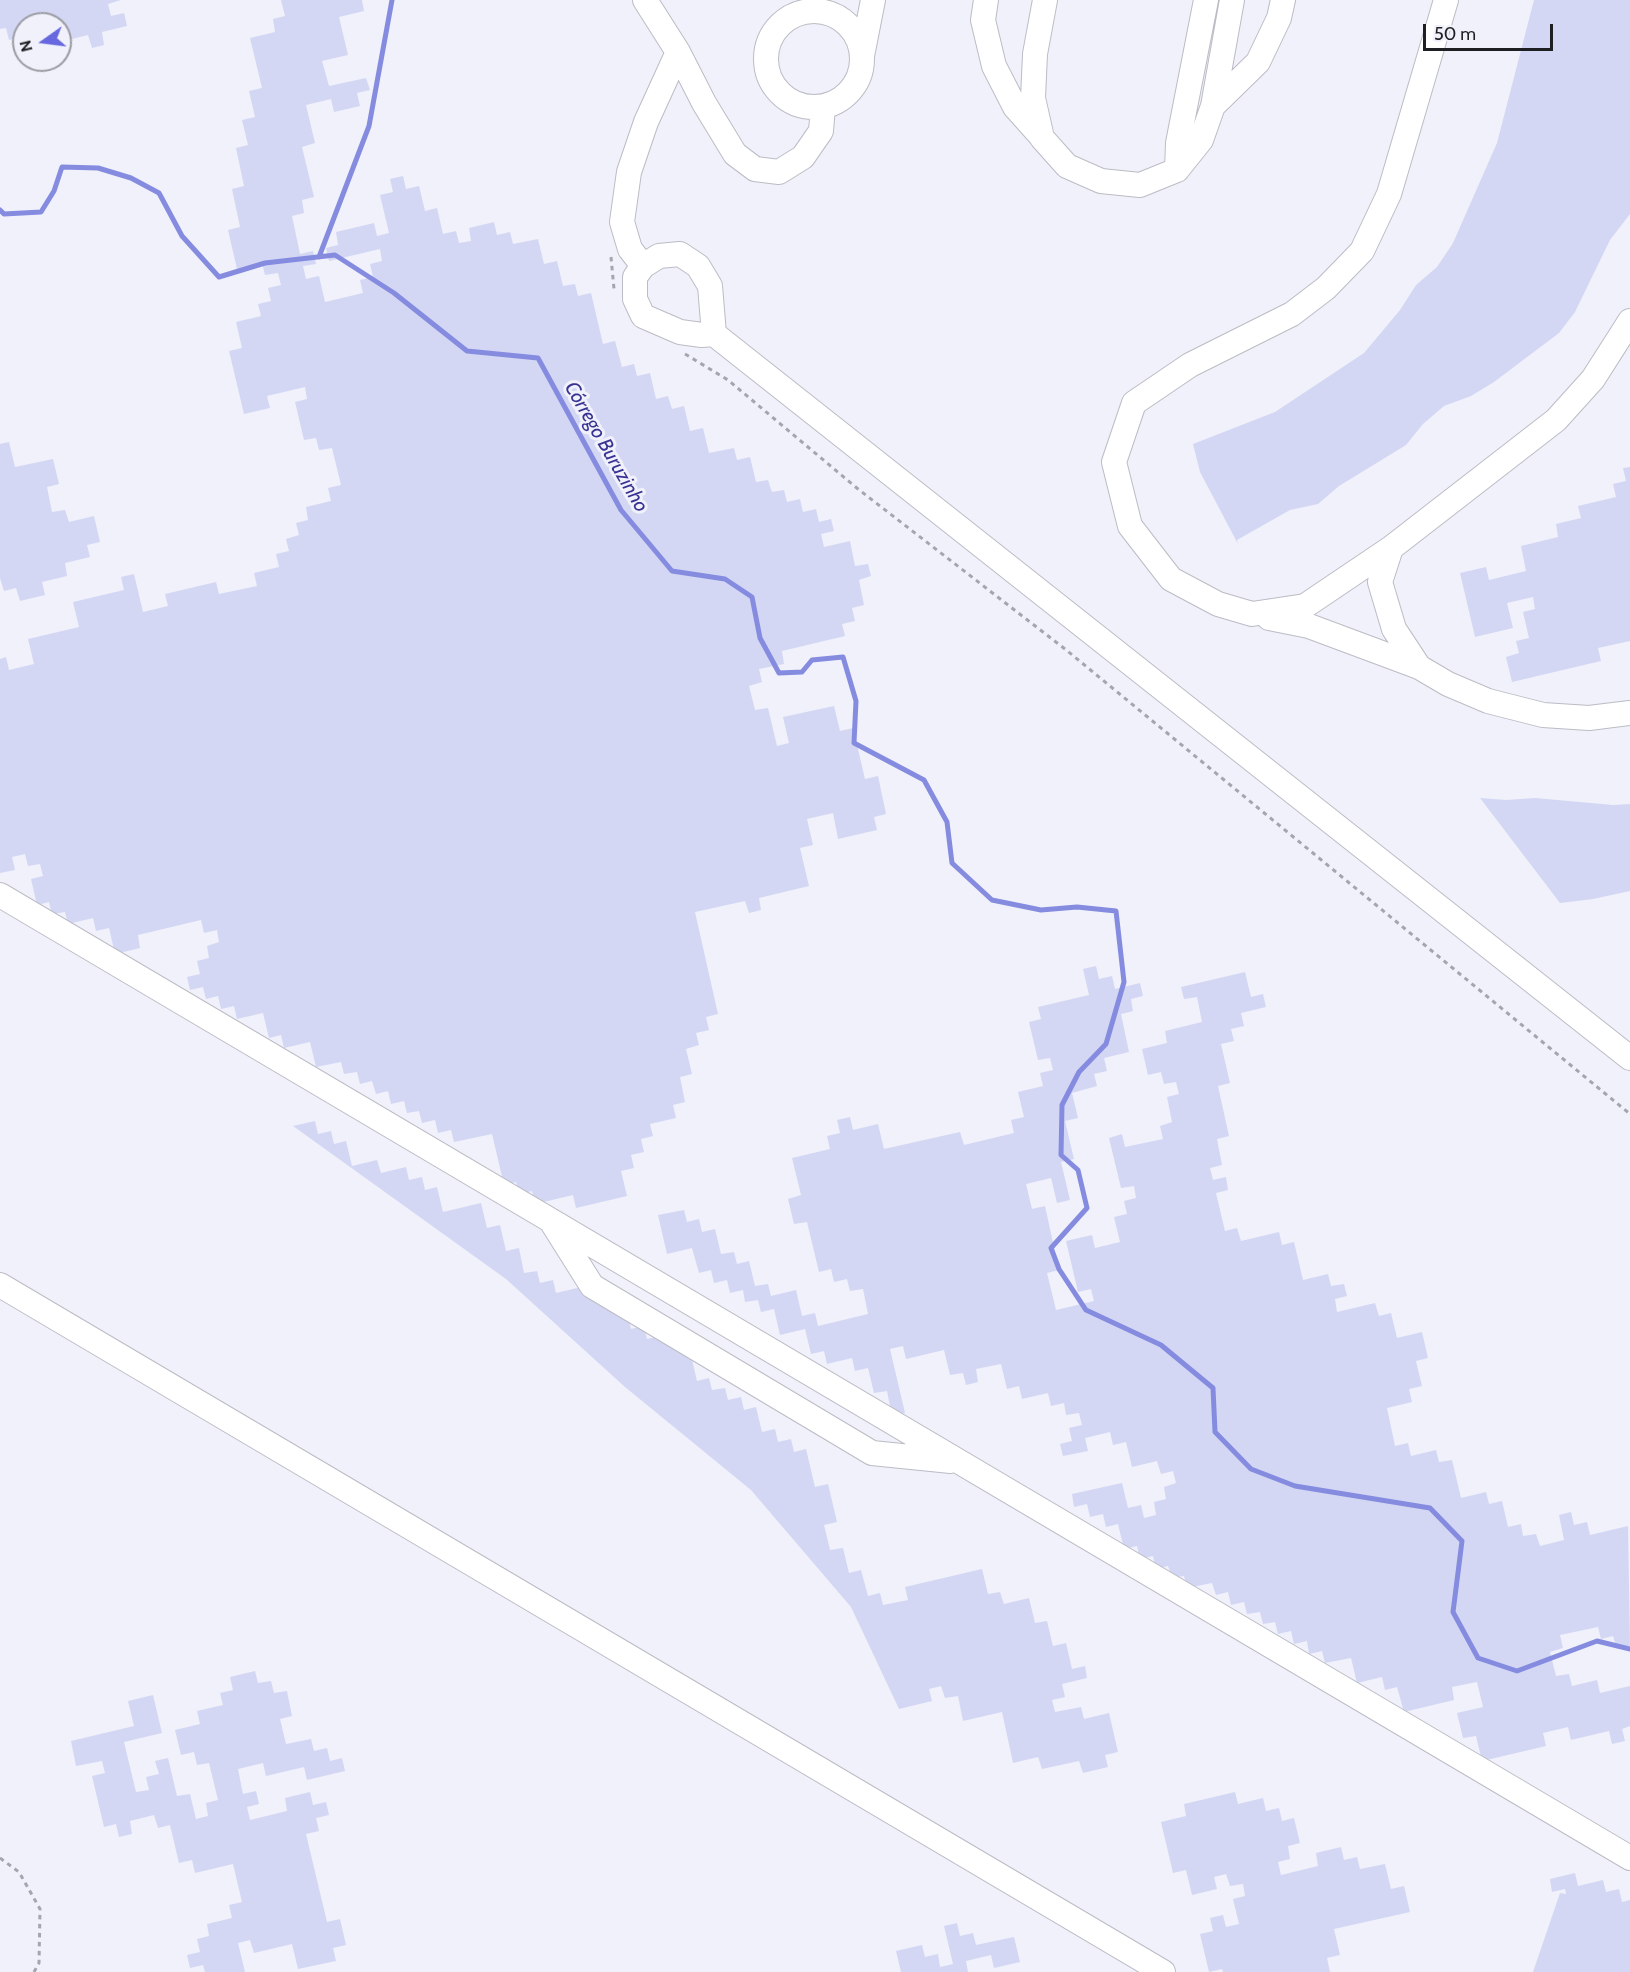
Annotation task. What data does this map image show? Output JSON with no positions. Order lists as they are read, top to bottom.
{
  "water": ["Córrego Buruzinho"],
  "scale_bar": "50 m",
  "north": "left"
}
